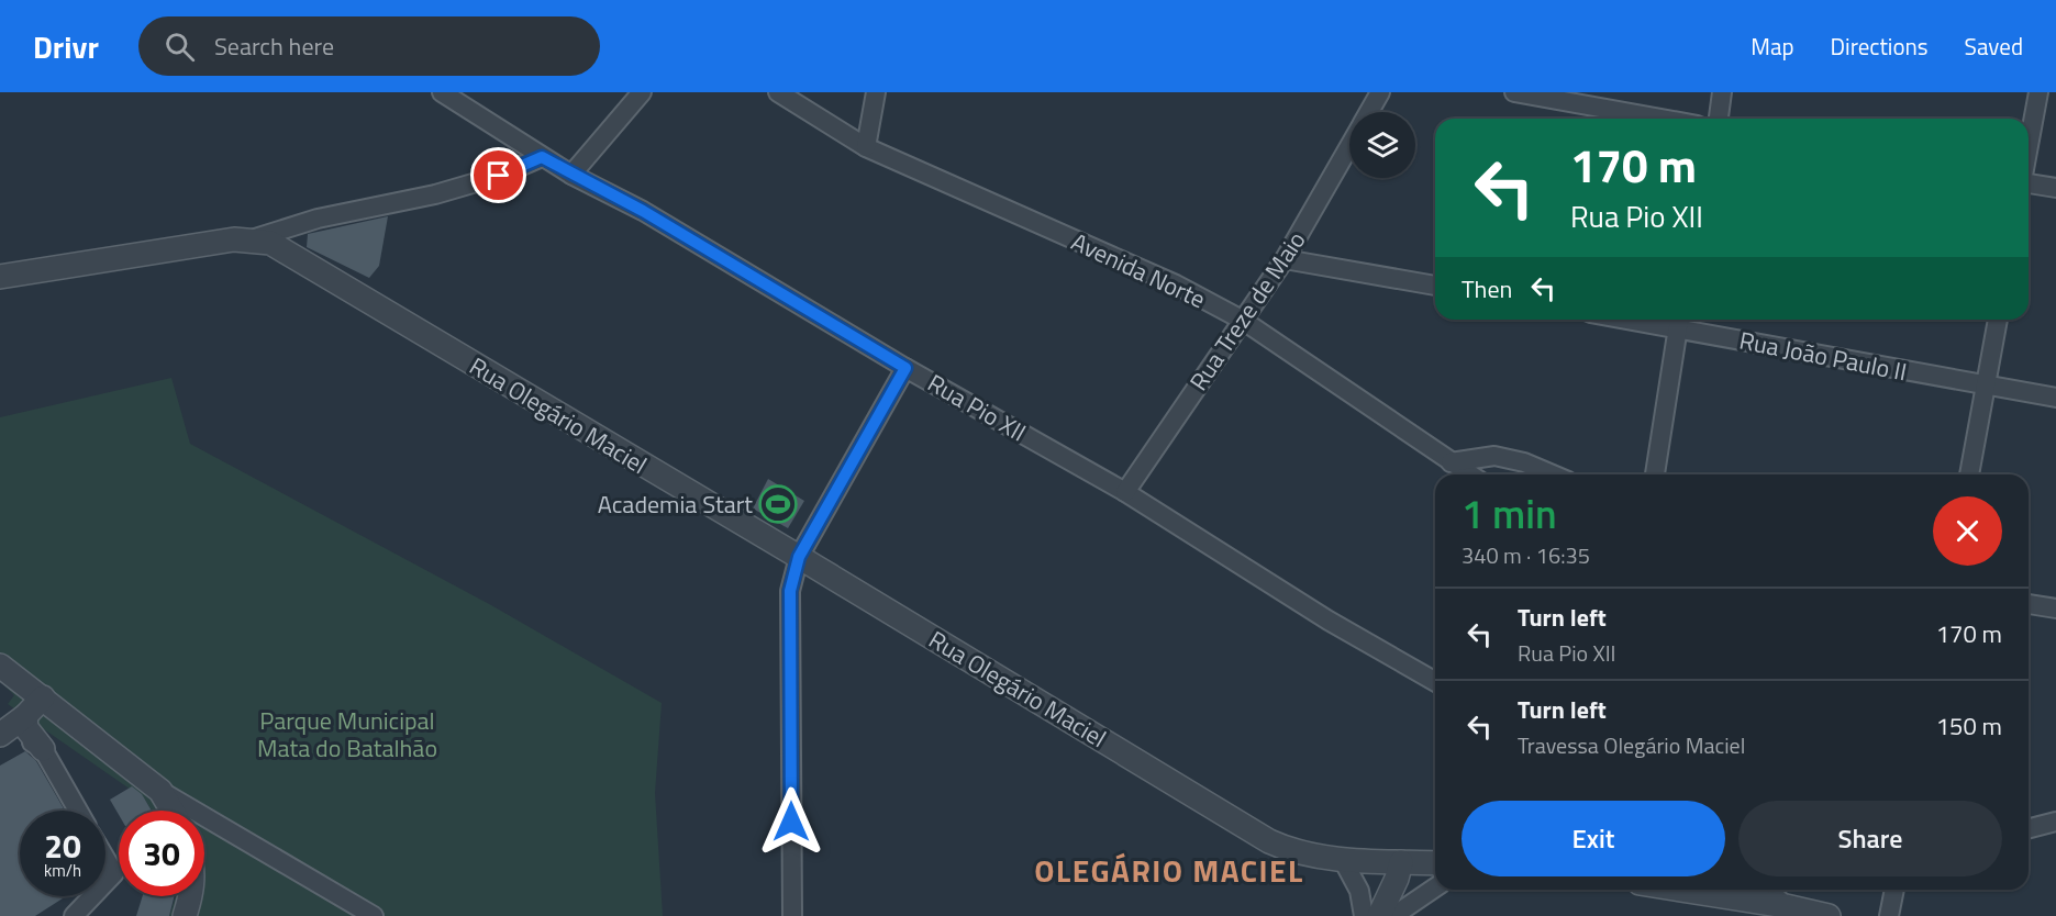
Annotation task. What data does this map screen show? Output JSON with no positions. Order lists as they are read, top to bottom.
{
  "streets": {
    "street": [
      "Avenida Norte",
      "Rua Treze de Maio",
      "Rua João Paulo II",
      "Rua Pio XII",
      "Rua Olegário Maciel"
    ]
  },
  "crossings": [
    ["Avenida Norte", "Rua Treze de Maio"],
    ["Rua Treze de Maio", "Rua Pio XII"]
  ],
  "districts": ["OLEGÁRIO MACIEL"],
  "parks": ["Parque Municipal Mata do Batalhão"],
  "places": {
    "sports": ["Academia Start"]
  },
  "page": {
    "header": "Drivr",
    "search": "Search here",
    "nav": ["Map", "Directions", "Saved"],
    "turn": ["170 m", "Rua Pio XII"],
    "then": "Then",
    "heading": ["1 min", "340 m · 16:35"],
    "list": [
      {
        "name": "Turn left",
        "note": "Rua Pio XII",
        "value": "170 m"
      },
      {
        "name": "Turn left",
        "note": "Travessa Olegário Maciel",
        "value": "150 m"
      }
    ],
    "buttons": ["Exit", "Share"],
    "speed": "20 km/h",
    "limit": "30"
  }
}
